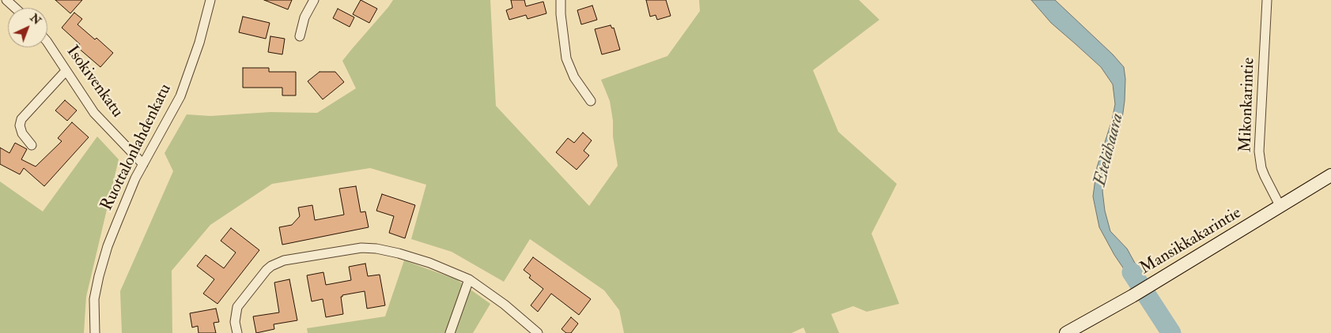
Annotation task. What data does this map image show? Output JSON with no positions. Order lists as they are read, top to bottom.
{
  "streets": {
    "street": [
      "Isokivenkatu",
      "Mikonkarintie",
      "Ruottalonlahdenkatu",
      "Mansikkakarintie"
    ]
  },
  "crossings": [
    ["Isokivenkatu", "Ruottalonlahdenkatu"],
    ["Mikonkarintie", "Mansikkakarintie"]
  ],
  "water": ["Etelähaara"],
  "north": "top right"
}
